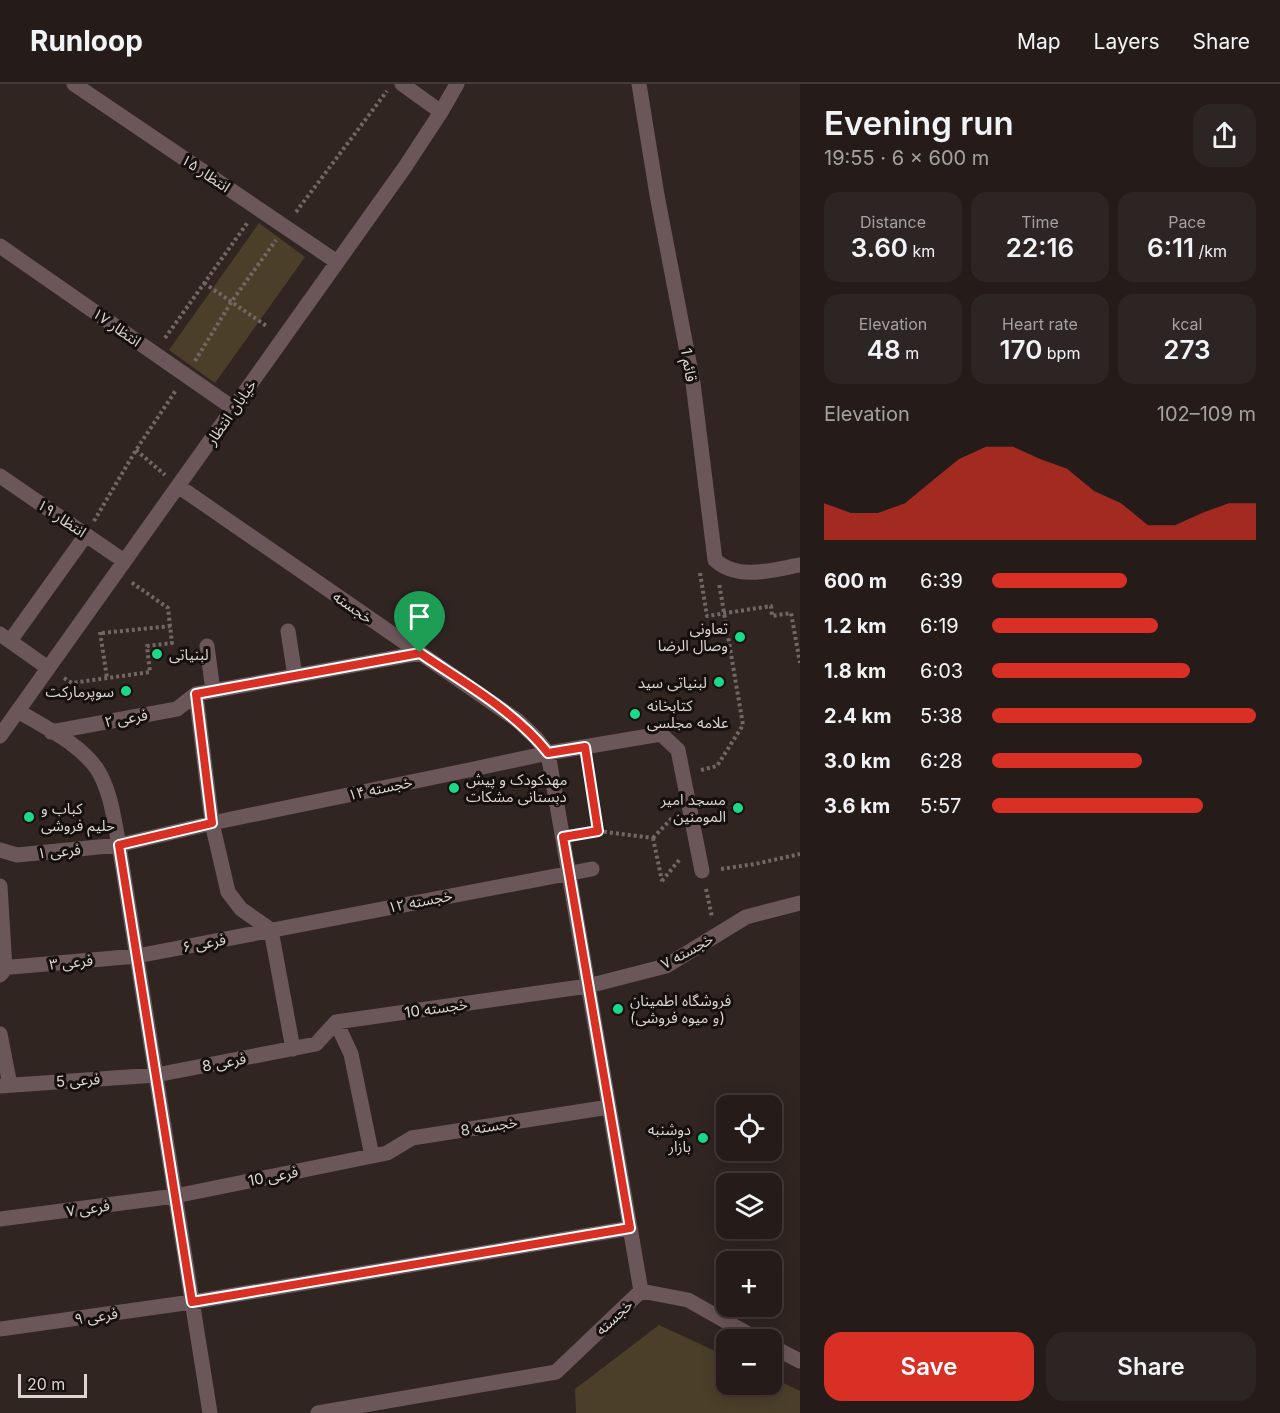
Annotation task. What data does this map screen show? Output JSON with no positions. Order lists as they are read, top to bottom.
{
  "streets": {
    "street": [
      "انتظار ۱۵",
      "انتظار ۱۷",
      "قائم 1",
      "خیابان انتظار",
      "انتظار ۱۹",
      "خجسته",
      "فرعی ۲",
      "خجسته ۱۴",
      "فرعی ۱",
      "خجسته ۱۲",
      "فرعی ۶",
      "خجسته ۷",
      "فرعی ۳",
      "خجسته 10",
      "فرعی 8",
      "فرعی 5",
      "خجسته 8",
      "فرعی 10",
      "فرعی ۷",
      "فرعی ۹"
    ]
  },
  "crossings": [
    ["انتظار ۱۵", "خیابان انتظار"],
    ["انتظار ۱۷", "خیابان انتظار"],
    ["خیابان انتظار", "انتظار ۱۹"],
    ["خیابان انتظار", "خجسته"],
    ["خجسته", "خجسته ۱۴"],
    ["خجسته", "خجسته ۱۲"],
    ["خجسته", "خجسته ۷"],
    ["خجسته", "خجسته 10"],
    ["خجسته", "خجسته 8"],
    ["خجسته", "فرعی ۹"],
    ["خجسته ۱۴", "فرعی ۱"],
    ["خجسته ۱۲", "فرعی ۶"],
    ["فرعی ۶", "فرعی ۳"],
    ["خجسته ۷", "خجسته 10"],
    ["فرعی 8", "فرعی 5"],
    ["خجسته 8", "فرعی 10"],
    ["فرعی 10", "فرعی ۷"]
  ],
  "places": [
    "تعاونی وصال الرضا",
    "لبنیاتی",
    "لبنیاتی سید",
    "سوپرمارکت",
    "کتابخانه علامه مجلسی",
    "مهدکودک و پیش دبستانی مشکات",
    "مسجد امیر المومنین",
    "کباب و حلیم فروشی",
    "فروشگاه اطمینان (و میوه فروشی)",
    "دوشنبه بازار"
  ],
  "scale_bar": "20 m",
  "page": {
    "header": "Runloop",
    "nav": ["Map", "Layers", "Share"],
    "heading": ["Evening run", "19:55 · 6 × 600 m"],
    "stats": [
      ["Distance", "3.60 km"],
      ["Time", "22:16"],
      ["Pace", "6:11 /km"],
      ["Elevation", "48 m"],
      ["Heart rate", "170 bpm"],
      ["kcal", "273"]
    ],
    "chart": ["Elevation", "102–109 m"],
    "list": [
      {
        "name": "600 m",
        "note": "6:39"
      },
      {
        "name": "1.2 km",
        "note": "6:19"
      },
      {
        "name": "1.8 km",
        "note": "6:03"
      },
      {
        "name": "2.4 km",
        "note": "5:38"
      },
      {
        "name": "3.0 km",
        "note": "6:28"
      },
      {
        "name": "3.6 km",
        "note": "5:57"
      }
    ],
    "map_buttons": ["+", "−"],
    "buttons": ["Save", "Share"],
    "scale": "20 m"
  }
}
